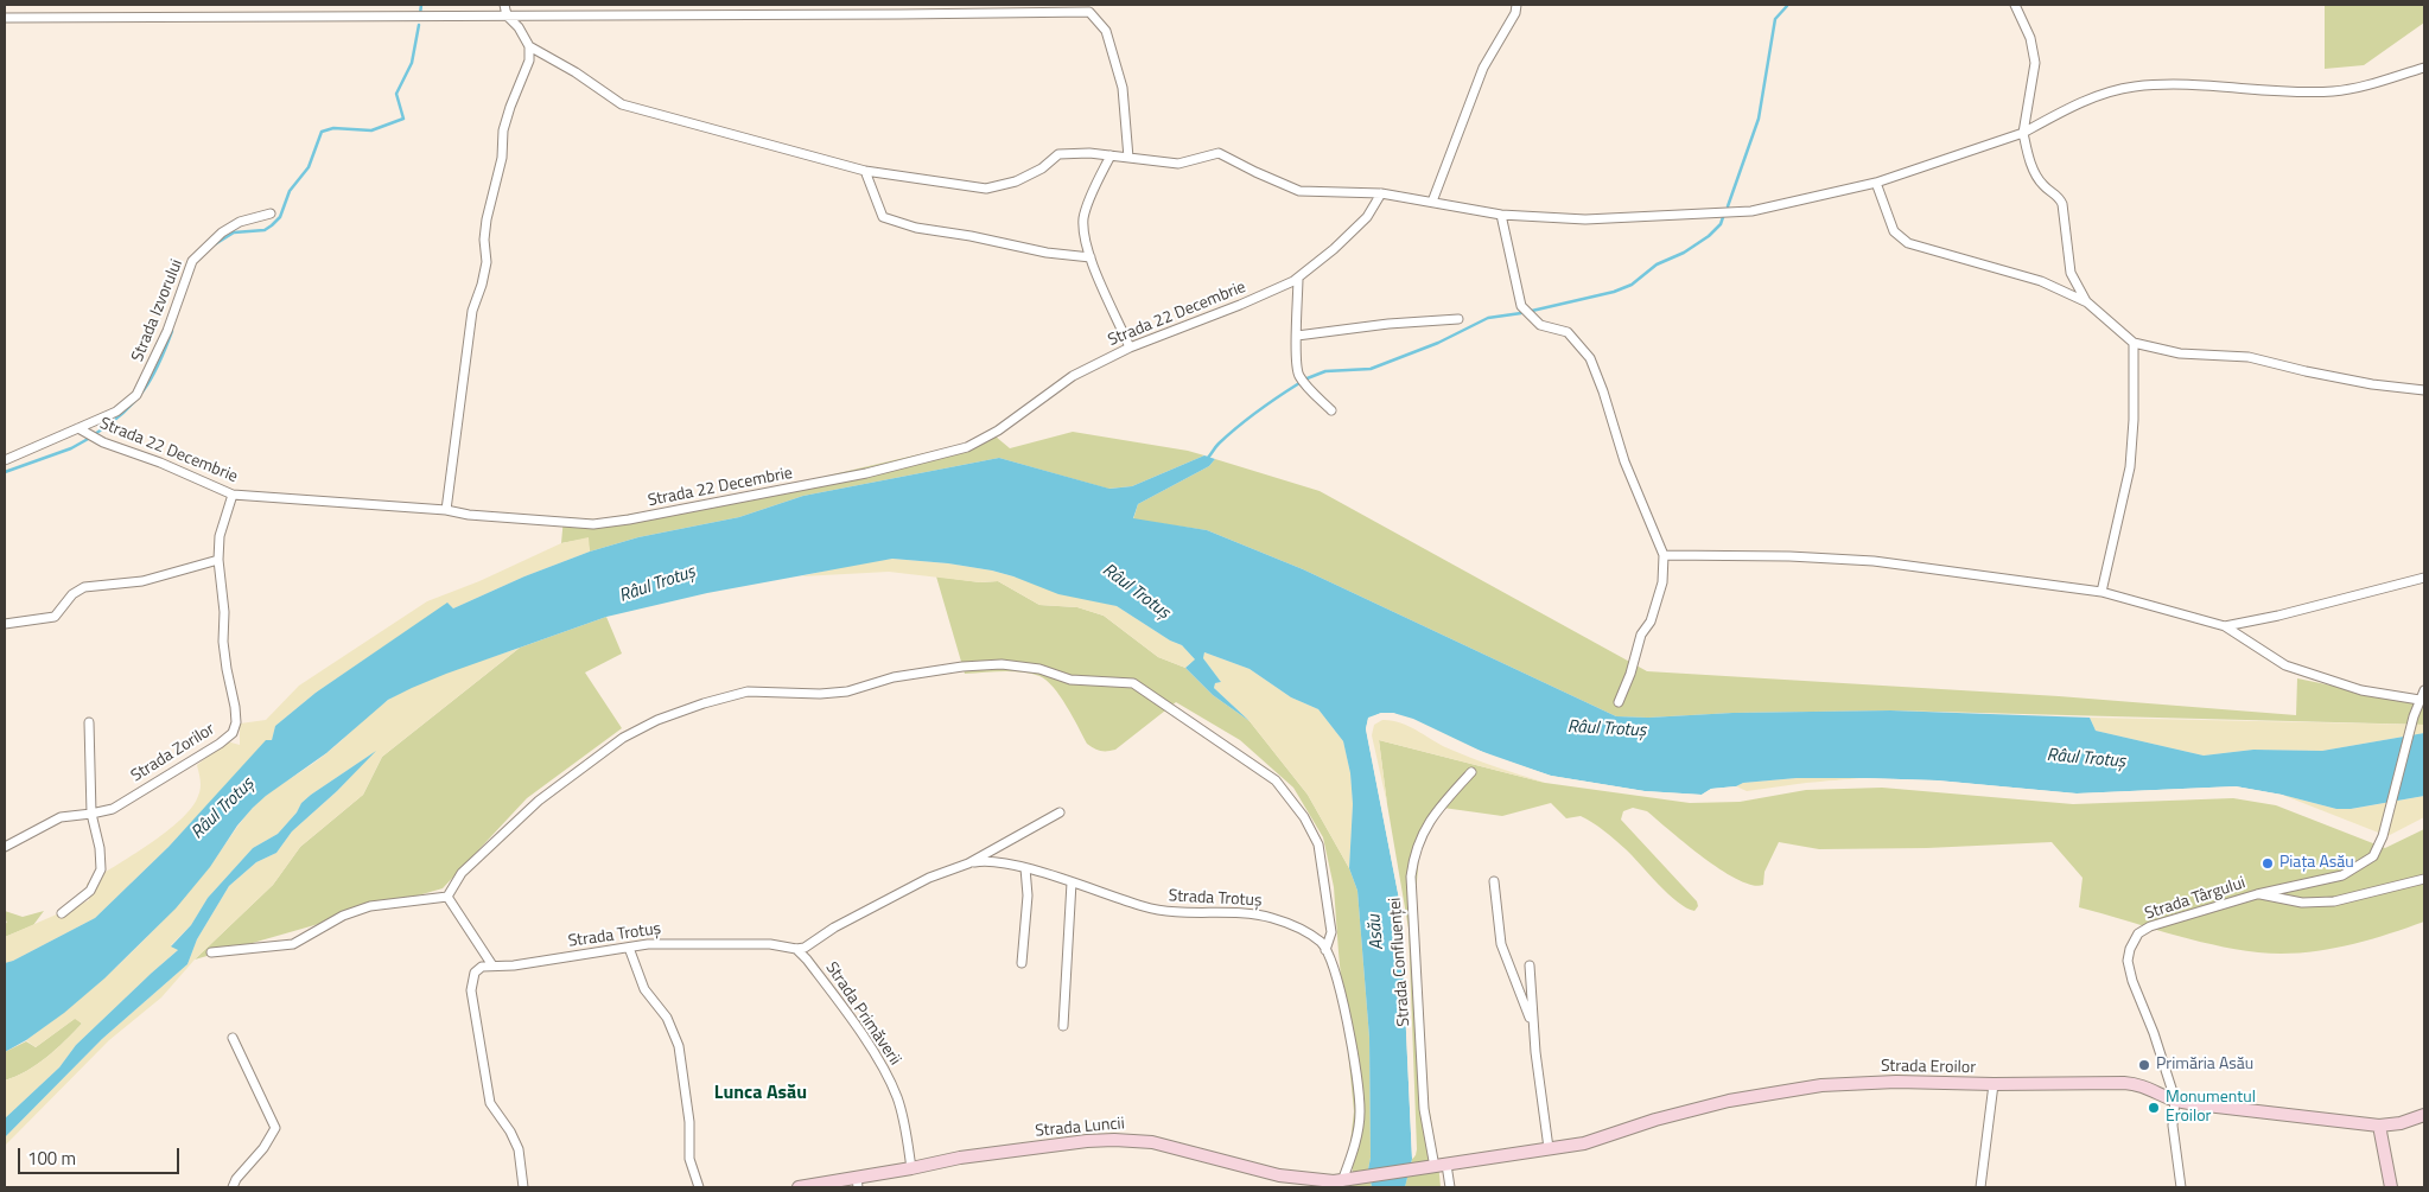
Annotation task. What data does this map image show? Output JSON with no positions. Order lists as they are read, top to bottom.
{
  "streets": {
    "main road": ["Strada Eroilor", "Strada Luncii"],
    "street": [
      "Strada Izvorului",
      "Strada 22 Decembrie",
      "Strada Zorilor",
      "Strada Trotuș",
      "Strada Târgului",
      "Strada Confluenței",
      "Strada Primăverii"
    ]
  },
  "crossings": [
    ["Strada Izvorului", "Strada 22 Decembrie"],
    ["Strada 22 Decembrie", "Strada Zorilor"],
    ["Strada Trotuș", "Strada Primăverii"],
    ["Strada Trotuș", "Strada Luncii"],
    ["Strada Târgului", "Strada Eroilor"],
    ["Strada Confluenței", "Strada Eroilor"],
    ["Strada Primăverii", "Strada Luncii"],
    ["Strada Eroilor", "Strada Luncii"]
  ],
  "districts": ["Lunca Asău"],
  "water": ["Râul Trotuș", "Asău"],
  "places": ["Piața Asău", "Primăria Asău", "Monumentul Eroilor"],
  "scale_bar": "100 m"
}
